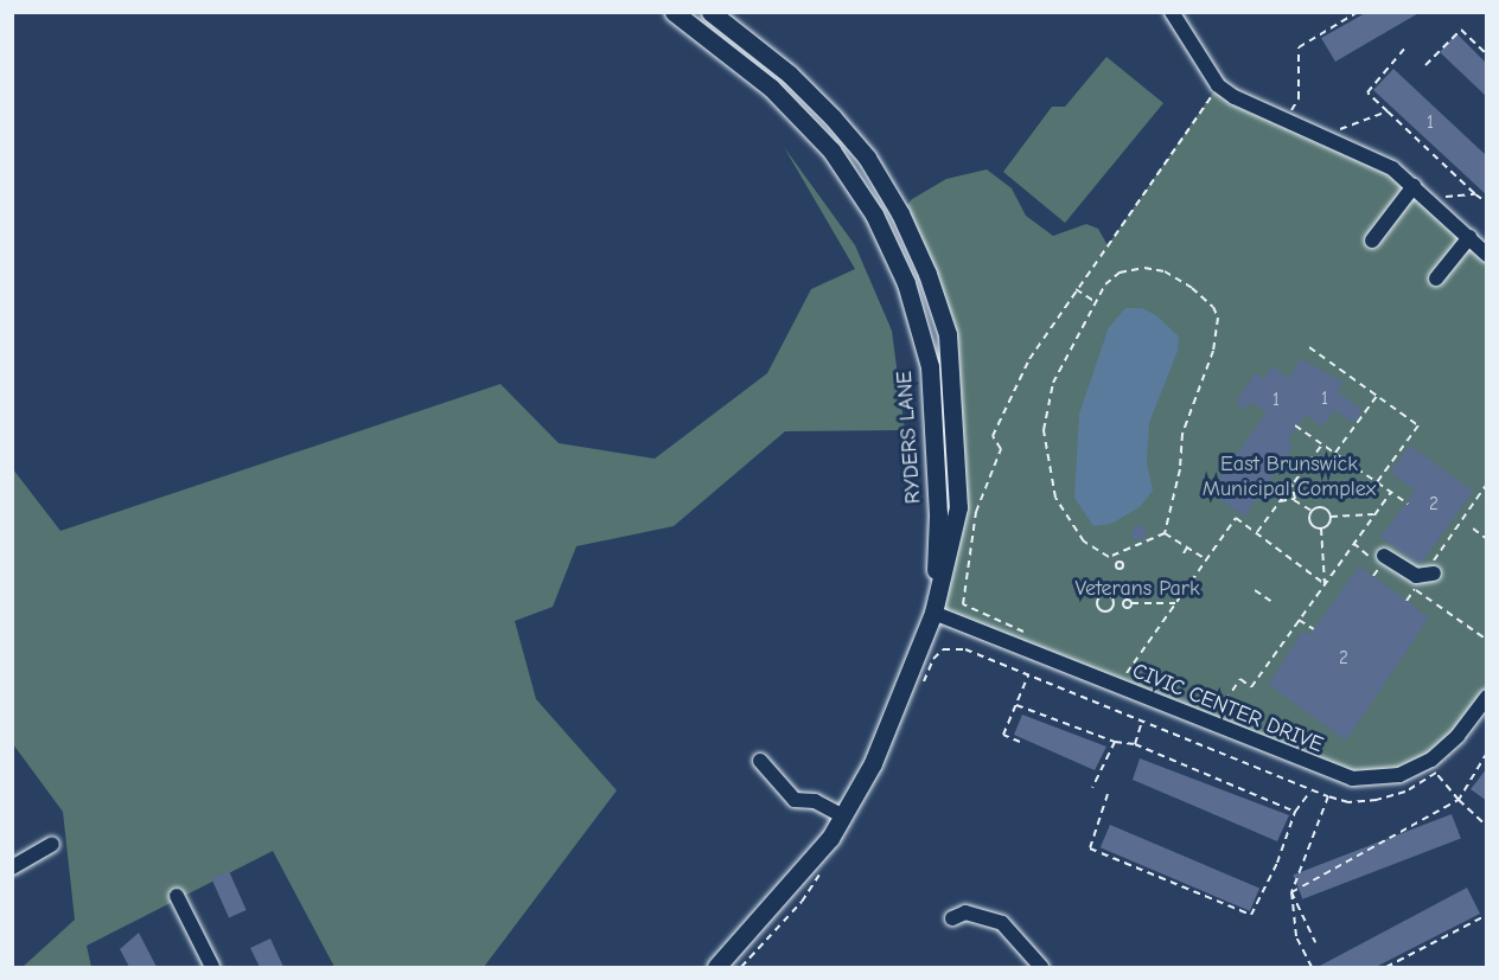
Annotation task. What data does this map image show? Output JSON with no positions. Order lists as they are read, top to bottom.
{
  "streets": {
    "main road": ["RYDERS LANE"],
    "street": ["CIVIC CENTER DRIVE"]
  },
  "crossings": [
    ["RYDERS LANE", "CIVIC CENTER DRIVE"]
  ],
  "parks": ["East Brunswick Municipal Complex", "Veterans Park"],
  "house_numbers": [
    "1",
    "1",
    "1",
    "2",
    "2"
  ]
}
